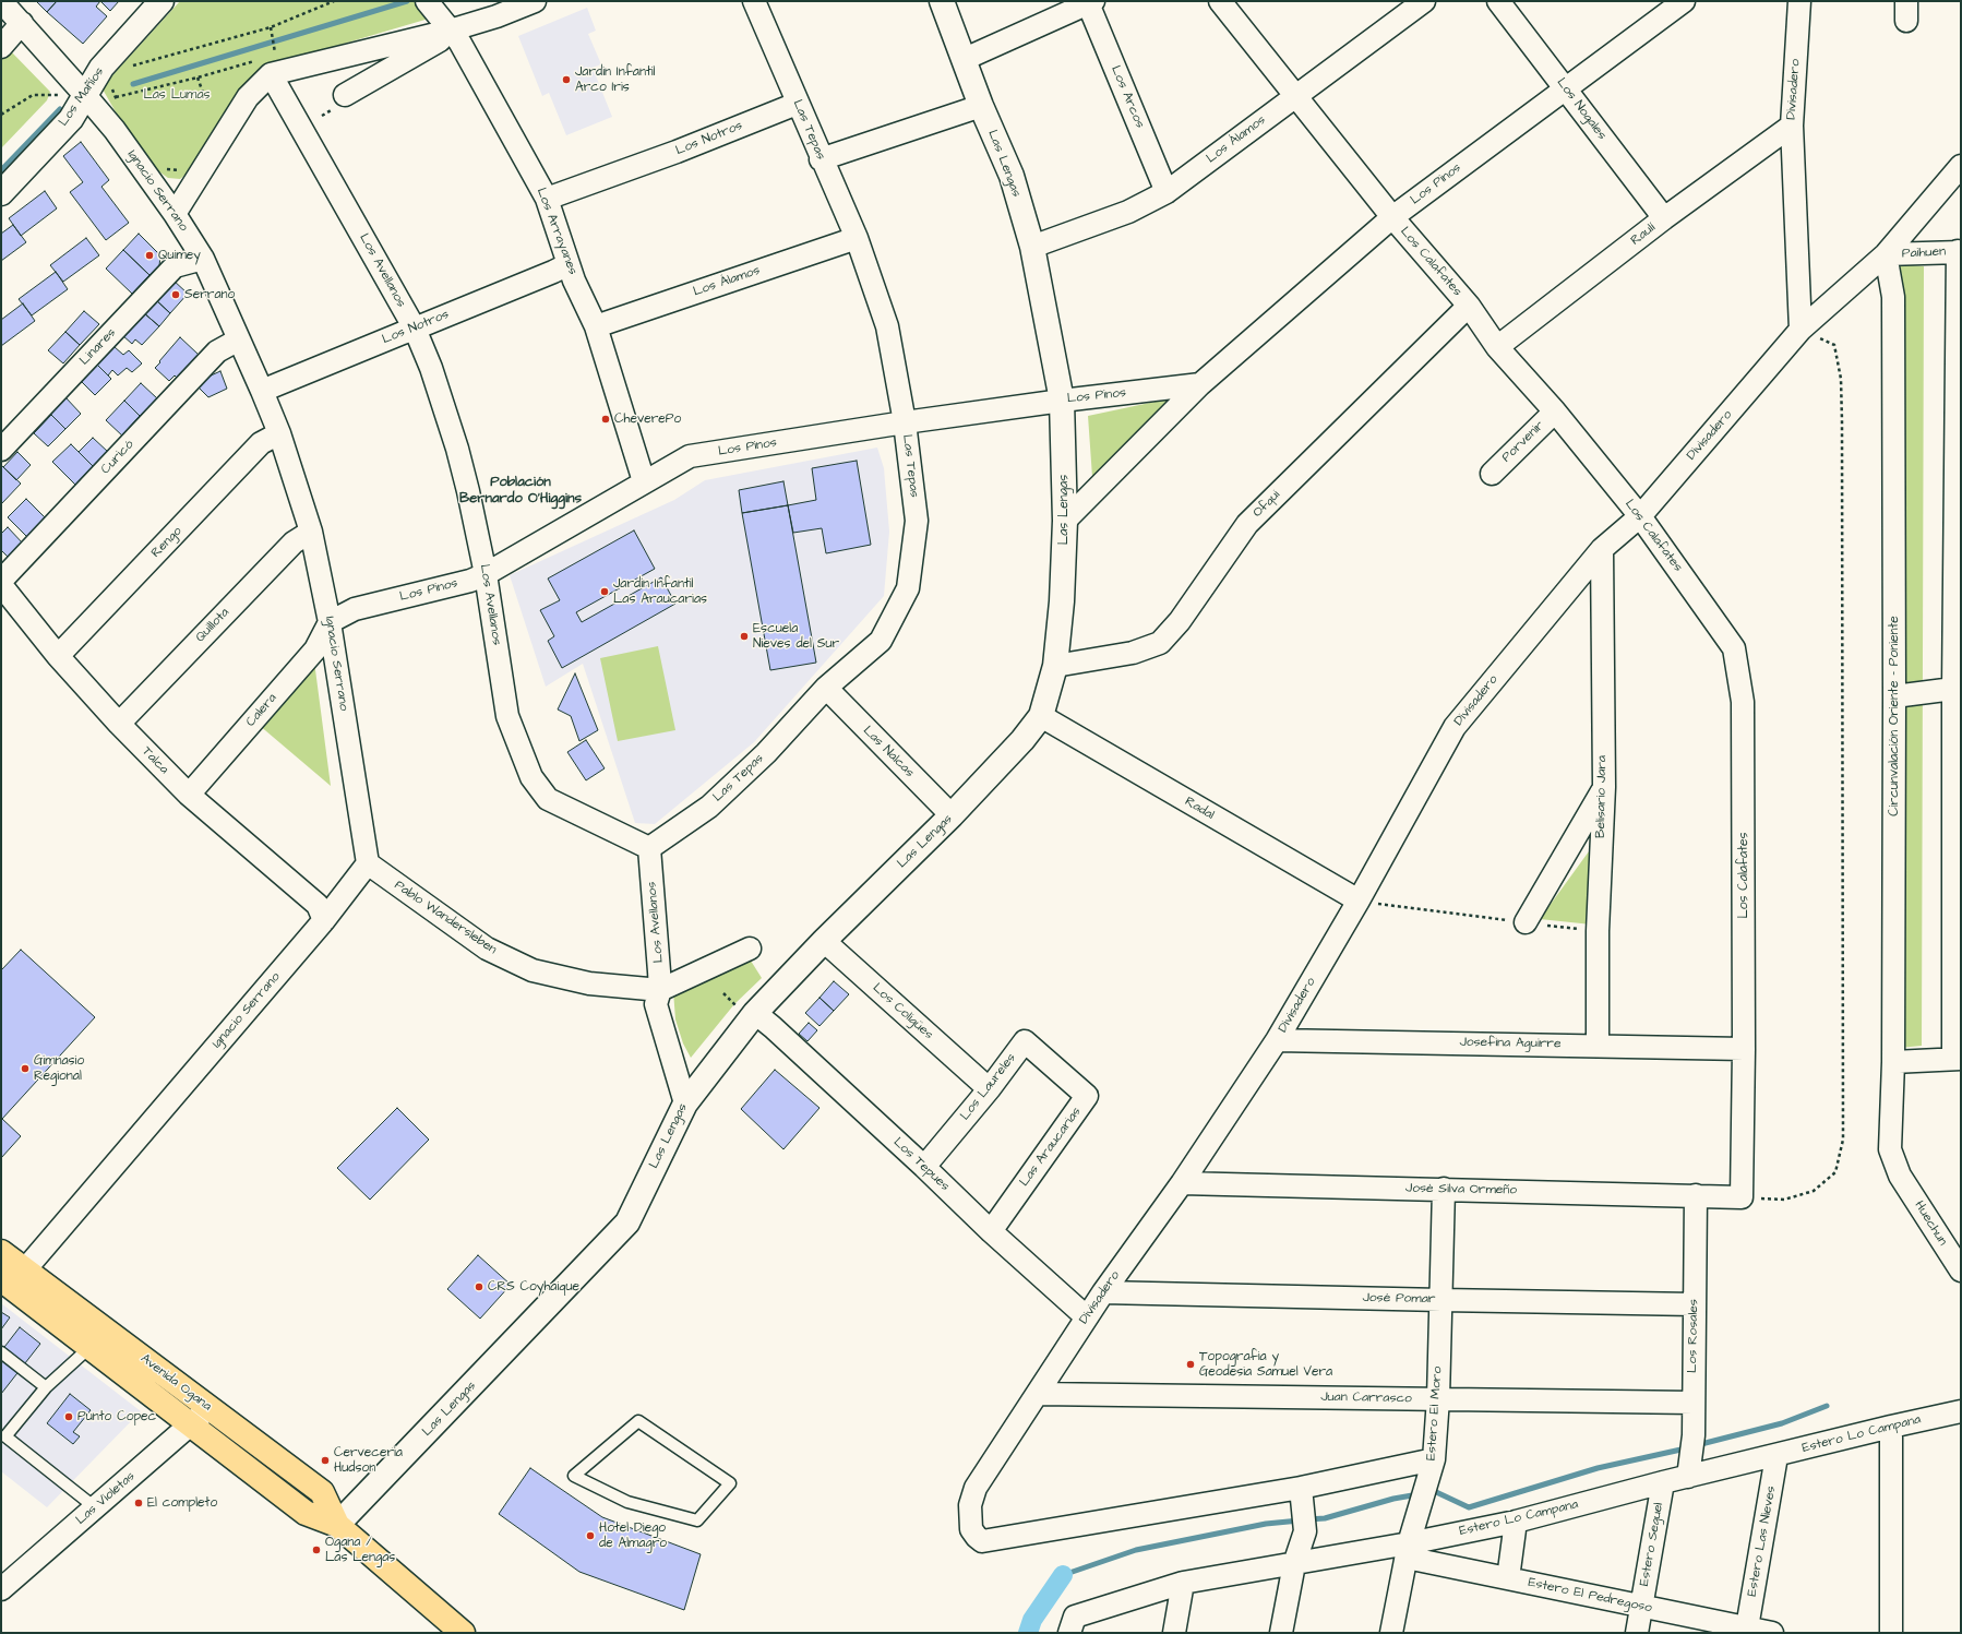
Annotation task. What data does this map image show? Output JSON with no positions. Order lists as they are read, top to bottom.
{
  "streets": {
    "main road": ["Avenida Ogana"],
    "street": [
      "Divisadero",
      "Los Mañíos",
      "Los Arcos",
      "Los Nogales",
      "Las Tepas",
      "Los Notros",
      "Los Álamos",
      "Las Lengas",
      "Los Pinos",
      "Ignacio Serrano",
      "Los Arrayanes",
      "Raulí",
      "Paihuen",
      "Los Calafates",
      "Los Avellanos",
      "Linares",
      "Porvenir",
      "Curicó",
      "Ofqui",
      "Rengo",
      "Quillota",
      "Calera",
      "Circunvalación Oriente - Poniente",
      "Las Nalcas",
      "Talca",
      "Belisario Jara",
      "Radal",
      "Pablo Wandersleben",
      "Los Coligües",
      "Josefina Aguirre",
      "Los Laureles",
      "Las Araucarias",
      "Los Tepues",
      "José Silva Ormeño",
      "Huechun",
      "José Pomar",
      "Los Rosales",
      "Juan Carrasco",
      "Estero El Moro",
      "Estero Lo Campana",
      "Las Violetas",
      "Estero Las Nieves",
      "Estero Seguel",
      "Estero El Pedregoso"
    ]
  },
  "crossings": [
    ["Divisadero", "Raulí"],
    ["Divisadero", "Los Calafates"],
    ["Divisadero", "Belisario Jara"],
    ["Divisadero", "Radal"],
    ["Divisadero", "Josefina Aguirre"],
    ["Divisadero", "Los Tepues"],
    ["Divisadero", "José Silva Ormeño"],
    ["Divisadero", "José Pomar"],
    ["Divisadero", "Juan Carrasco"],
    ["Los Mañíos", "Ignacio Serrano"],
    ["Los Arcos", "Los Álamos"],
    ["Los Nogales", "Los Pinos"],
    ["Los Nogales", "Raulí"],
    ["Las Tepas", "Los Notros"],
    ["Las Tepas", "Los Álamos"],
    ["Las Tepas", "Los Pinos"],
    ["Las Tepas", "Los Avellanos"],
    ["Las Tepas", "Las Nalcas"],
    ["Los Notros", "Ignacio Serrano"],
    ["Los Notros", "Los Arrayanes"],
    ["Los Notros", "Los Avellanos"],
    ["Los Álamos", "Las Lengas"],
    ["Los Álamos", "Los Arrayanes"],
    ["Los Álamos", "Los Calafates"],
    ["Las Lengas", "Los Pinos"],
    ["Las Lengas", "Los Avellanos"],
    ["Las Lengas", "Ofqui"],
    ["Las Lengas", "Las Nalcas"],
    ["Las Lengas", "Radal"],
    ["Las Lengas", "Los Coligües"],
    ["Las Lengas", "Los Tepues"],
    ["Las Lengas", "Avenida Ogana"],
    ["Los Pinos", "Ignacio Serrano"],
    ["Los Pinos", "Los Arrayanes"],
    ["Los Pinos", "Los Calafates"],
    ["Los Pinos", "Los Avellanos"],
    ["Los Pinos", "Calera"],
    ["Ignacio Serrano", "Linares"],
    ["Ignacio Serrano", "Curicó"],
    ["Ignacio Serrano", "Rengo"],
    ["Ignacio Serrano", "Quillota"],
    ["Ignacio Serrano", "Calera"],
    ["Ignacio Serrano", "Talca"],
    ["Ignacio Serrano", "Pablo Wandersleben"],
    ["Ignacio Serrano", "Avenida Ogana"],
    ["Raulí", "Los Calafates"],
    ["Paihuen", "Circunvalación Oriente - Poniente"],
    ["Los Calafates", "Porvenir"],
    ["Los Calafates", "Ofqui"],
    ["Los Calafates", "Josefina Aguirre"],
    ["Los Calafates", "José Silva Ormeño"],
    ["Los Avellanos", "Pablo Wandersleben"],
    ["Rengo", "Talca"],
    ["Quillota", "Talca"],
    ["Calera", "Talca"],
    ["Circunvalación Oriente - Poniente", "Huechun"],
    ["Belisario Jara", "Josefina Aguirre"],
    ["Los Laureles", "Las Araucarias"],
    ["Los Laureles", "Los Tepues"],
    ["Las Araucarias", "Los Tepues"],
    ["José Silva Ormeño", "Los Rosales"],
    ["José Silva Ormeño", "Estero El Moro"],
    ["José Pomar", "Los Rosales"],
    ["José Pomar", "Estero El Moro"],
    ["Los Rosales", "Juan Carrasco"],
    ["Los Rosales", "Estero Lo Campana"],
    ["Avenida Ogana", "Las Violetas"],
    ["Juan Carrasco", "Estero El Moro"],
    ["Estero El Moro", "Estero Lo Campana"],
    ["Estero El Moro", "Estero El Pedregoso"],
    ["Estero Lo Campana", "Estero Las Nieves"],
    ["Estero Lo Campana", "Estero Seguel"],
    ["Estero Lo Campana", "Estero El Pedregoso"],
    ["Estero Las Nieves", "Estero El Pedregoso"],
    ["Estero Seguel", "Estero El Pedregoso"]
  ],
  "districts": ["Población Bernardo O'Higgins"],
  "parks": ["Las Lumas"],
  "places": [
    "Jardin Infantil Arco Iris",
    "Quimey",
    "Serrano",
    "CheverePo",
    "Jardín Infantil Las Araucarias",
    "Escuela Nieves del Sur",
    "Gimnasio Regional",
    "CRS Coyhaique",
    "Topografia y Geodesia Samuel Vera",
    "Punto Copec",
    "Cerveceria Hudson",
    "El completo",
    "Hotel Diego de Almagro",
    "Ogana / Las Lengas"
  ]
}
